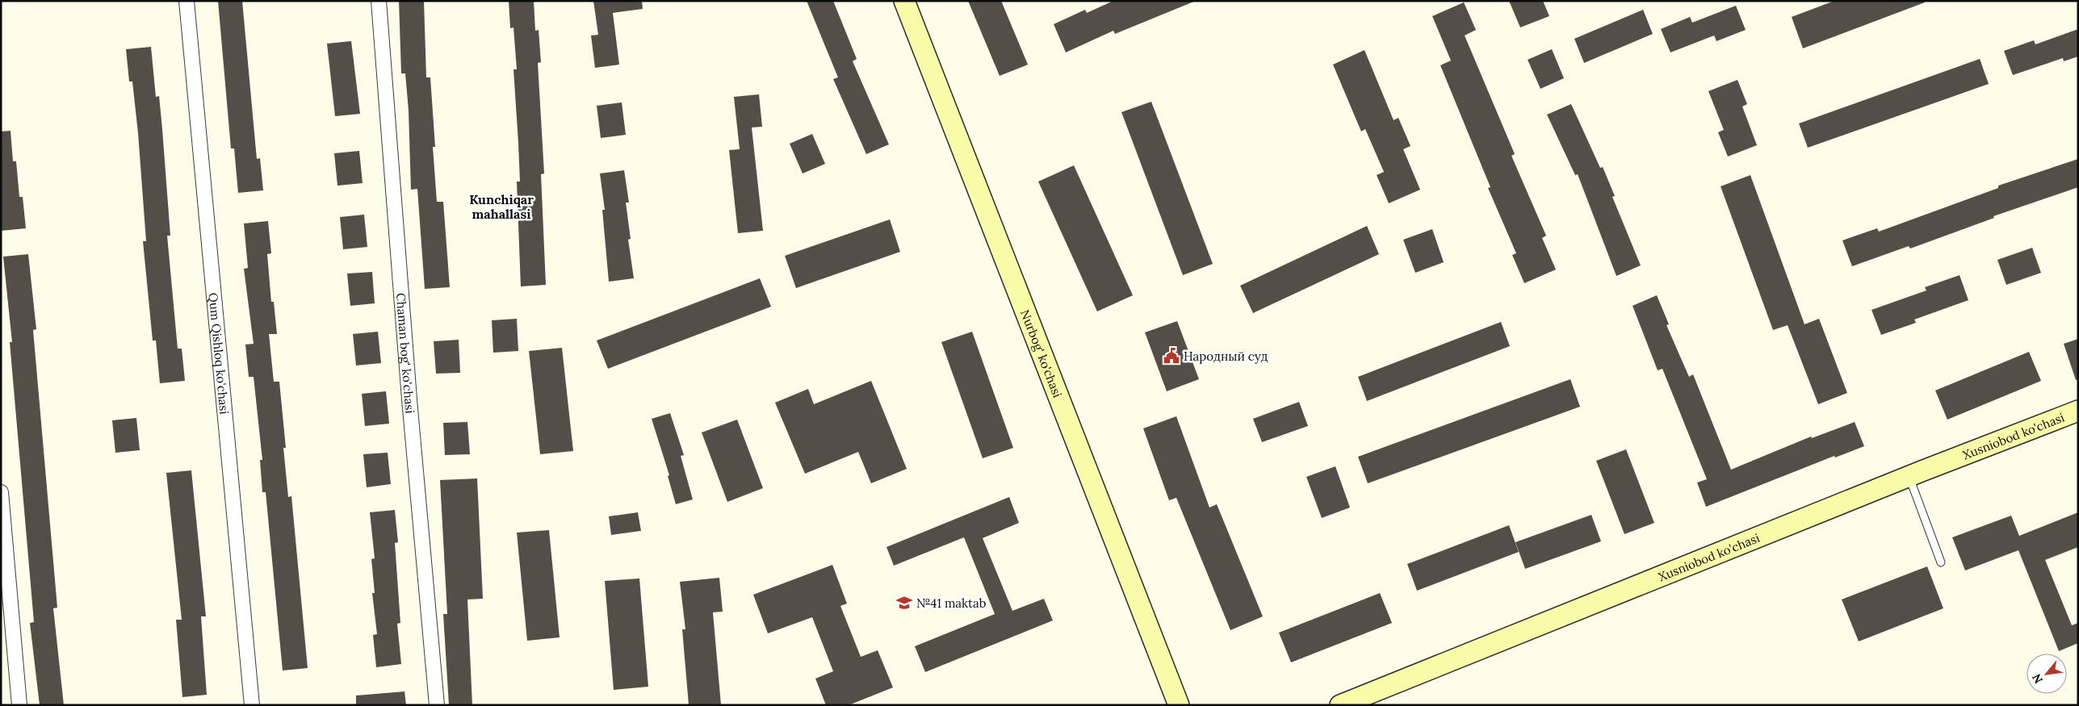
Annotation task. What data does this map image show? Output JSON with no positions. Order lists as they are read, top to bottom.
{
  "streets": {
    "street": [
      "Nurbog' ko'chasi",
      "Qum Qishloq ko'chasi",
      "Chaman bog' ko'chasi",
      "Xusniobod ko'chasi"
    ]
  },
  "districts": ["Kunchiqar mahallasi"],
  "places": {
    "public building": ["Народный суд"],
    "school or university": ["№41 maktab"]
  },
  "north": "bottom left"
}
